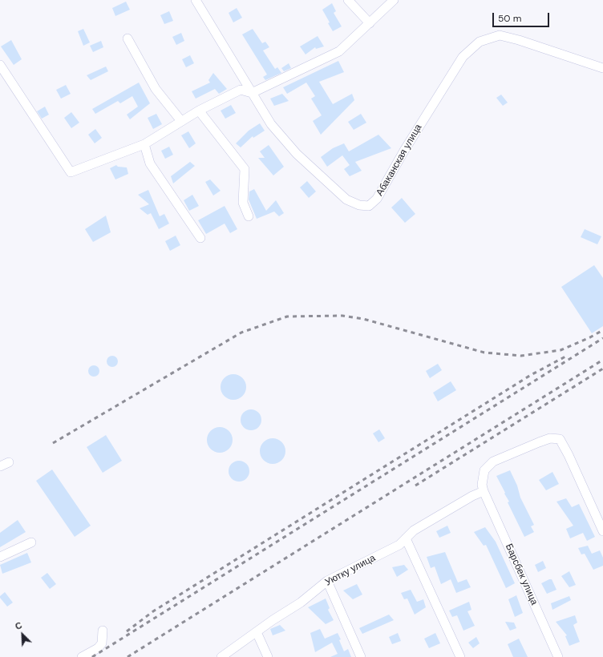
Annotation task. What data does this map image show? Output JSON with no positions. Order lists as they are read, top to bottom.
{
  "streets": {
    "street": ["Абаканская улица", "Уютку улица", "Барсбек улица"]
  },
  "crossings": [
    ["Уютку улица", "Барсбек улица"]
  ],
  "scale_bar": "50 m",
  "north": "top left"
}
